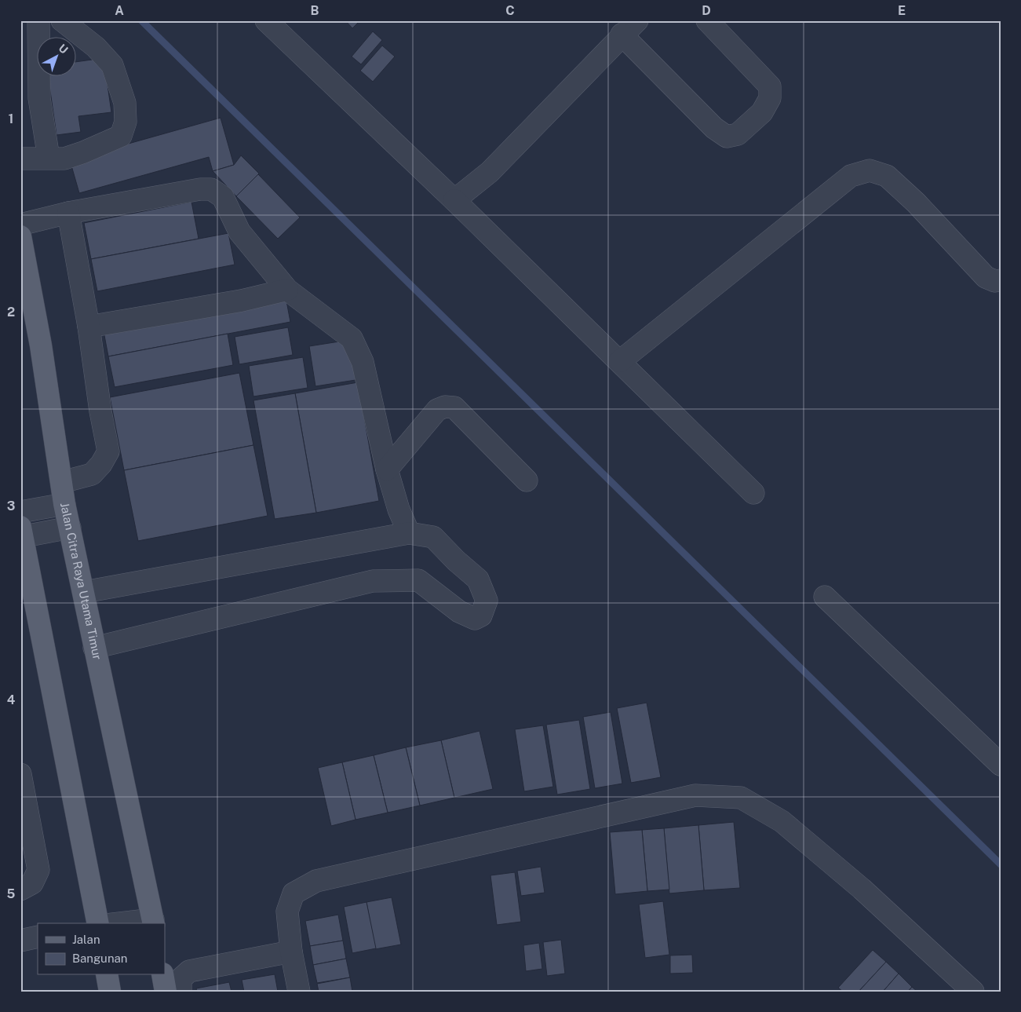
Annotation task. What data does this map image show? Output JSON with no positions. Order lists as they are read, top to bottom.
{
  "streets": {
    "main road": ["Jalan Citra Raya Utama Timur"]
  },
  "legend": ["Jalan", "Bangunan"],
  "north": "top right",
  "grid": {
    "columns": [
      "A",
      "B",
      "C",
      "D",
      "E"
    ],
    "rows": [
      "1",
      "2",
      "3",
      "4",
      "5"
    ]
  }
}
